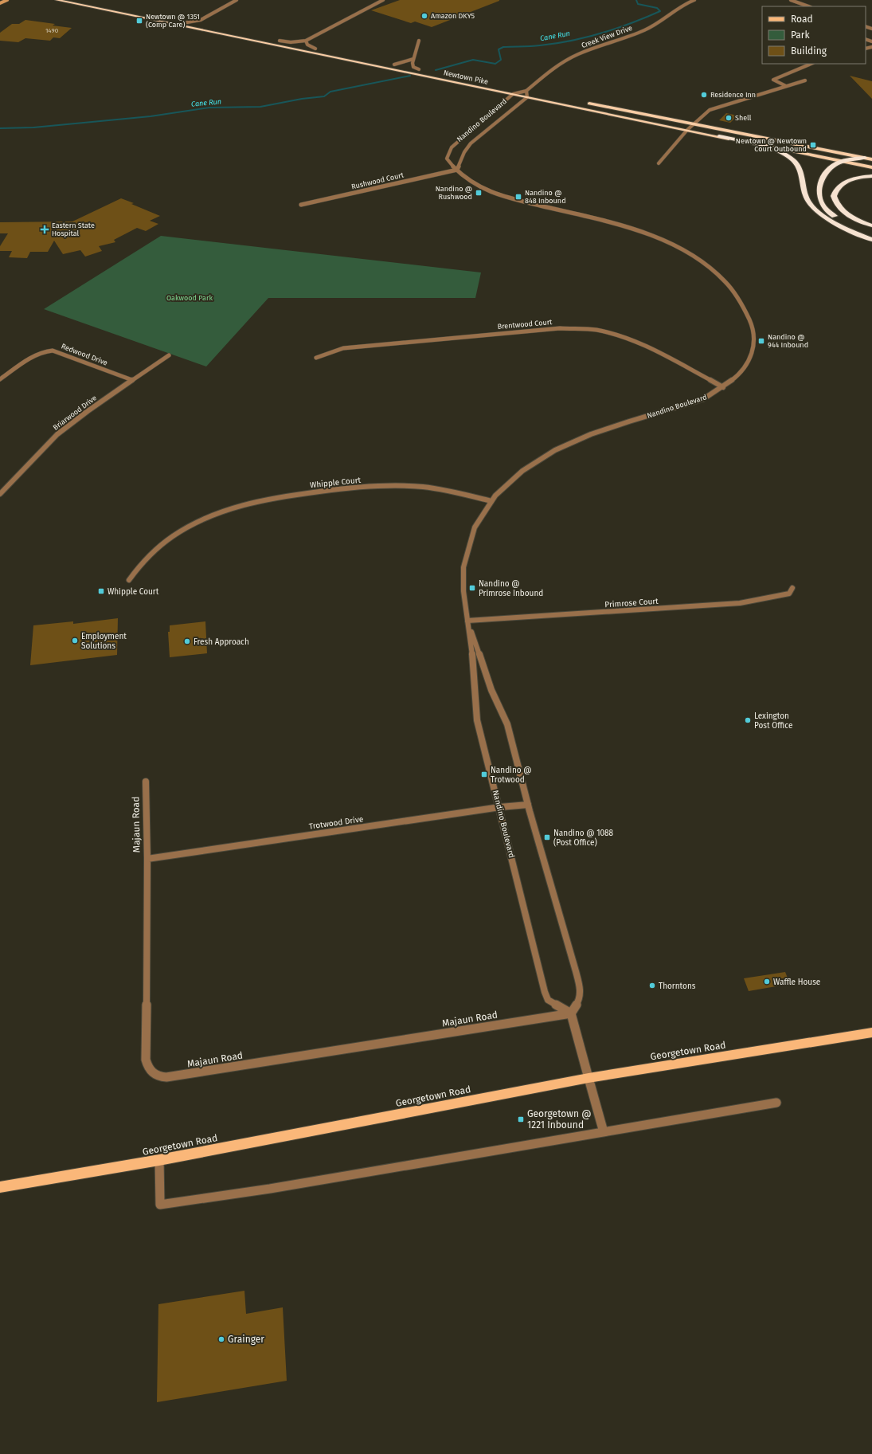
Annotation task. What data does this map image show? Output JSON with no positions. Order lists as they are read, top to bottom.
{
  "streets": {
    "highway": ["Newtown Pike"],
    "main road": ["Georgetown Road"],
    "street": [
      "Creek View Drive",
      "Nandino Boulevard",
      "Rushwood Court",
      "Brentwood Court",
      "Redwood Drive",
      "Briarwood Drive",
      "Whipple Court",
      "Primrose Court",
      "Trotwood Drive",
      "Majaun Road"
    ]
  },
  "crossings": [
    ["Creek View Drive", "Nandino Boulevard"],
    ["Newtown Pike", "Nandino Boulevard"],
    ["Nandino Boulevard", "Rushwood Court"],
    ["Nandino Boulevard", "Brentwood Court"],
    ["Nandino Boulevard", "Whipple Court"],
    ["Nandino Boulevard", "Primrose Court"],
    ["Nandino Boulevard", "Trotwood Drive"],
    ["Nandino Boulevard", "Majaun Road"],
    ["Redwood Drive", "Briarwood Drive"],
    ["Trotwood Drive", "Majaun Road"]
  ],
  "water": ["Cane Run"],
  "parks": ["Oakwood Park"],
  "places": {
    "other": [
      "Amazon DKY5",
      "Residence Inn",
      "Shell",
      "Employment Solutions",
      "Fresh Approach",
      "Lexington Post Office",
      "Waffle House",
      "Thorntons",
      "Grainger"
    ],
    "transit": [
      "Newtown @ 1351 (Comp Care)",
      "Newtown @ Newtown Court Outbound",
      "Nandino @ Rushwood",
      "Nandino @ 848 Inbound",
      "Nandino @ 944 Inbound",
      "Nandino @ Primrose Inbound",
      "Whipple Court",
      "Nandino @ Trotwood",
      "Nandino @ 1088 (Post Office)",
      "Georgetown @ 1221 Inbound"
    ],
    "health": ["Eastern State Hospital"]
  },
  "house_numbers": ["1490"],
  "legend": ["Road", "Park", "Building"]
}
